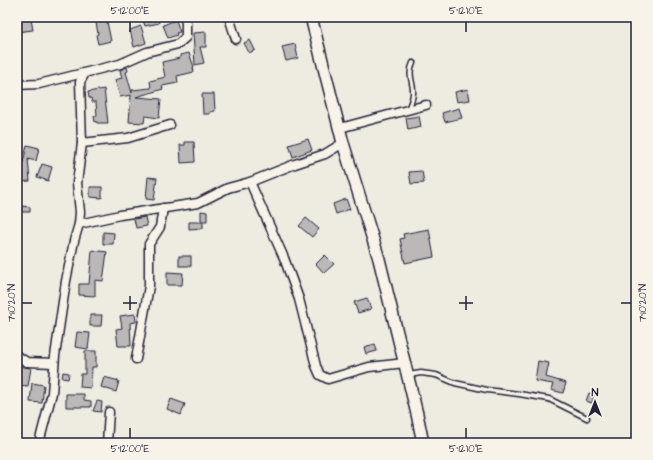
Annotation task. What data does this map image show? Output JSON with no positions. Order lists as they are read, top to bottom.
{
  "north": "top",
  "coordinates": ["5°12'00\"E", "5°12'10\"E", "7°10'20\"N"]
}
